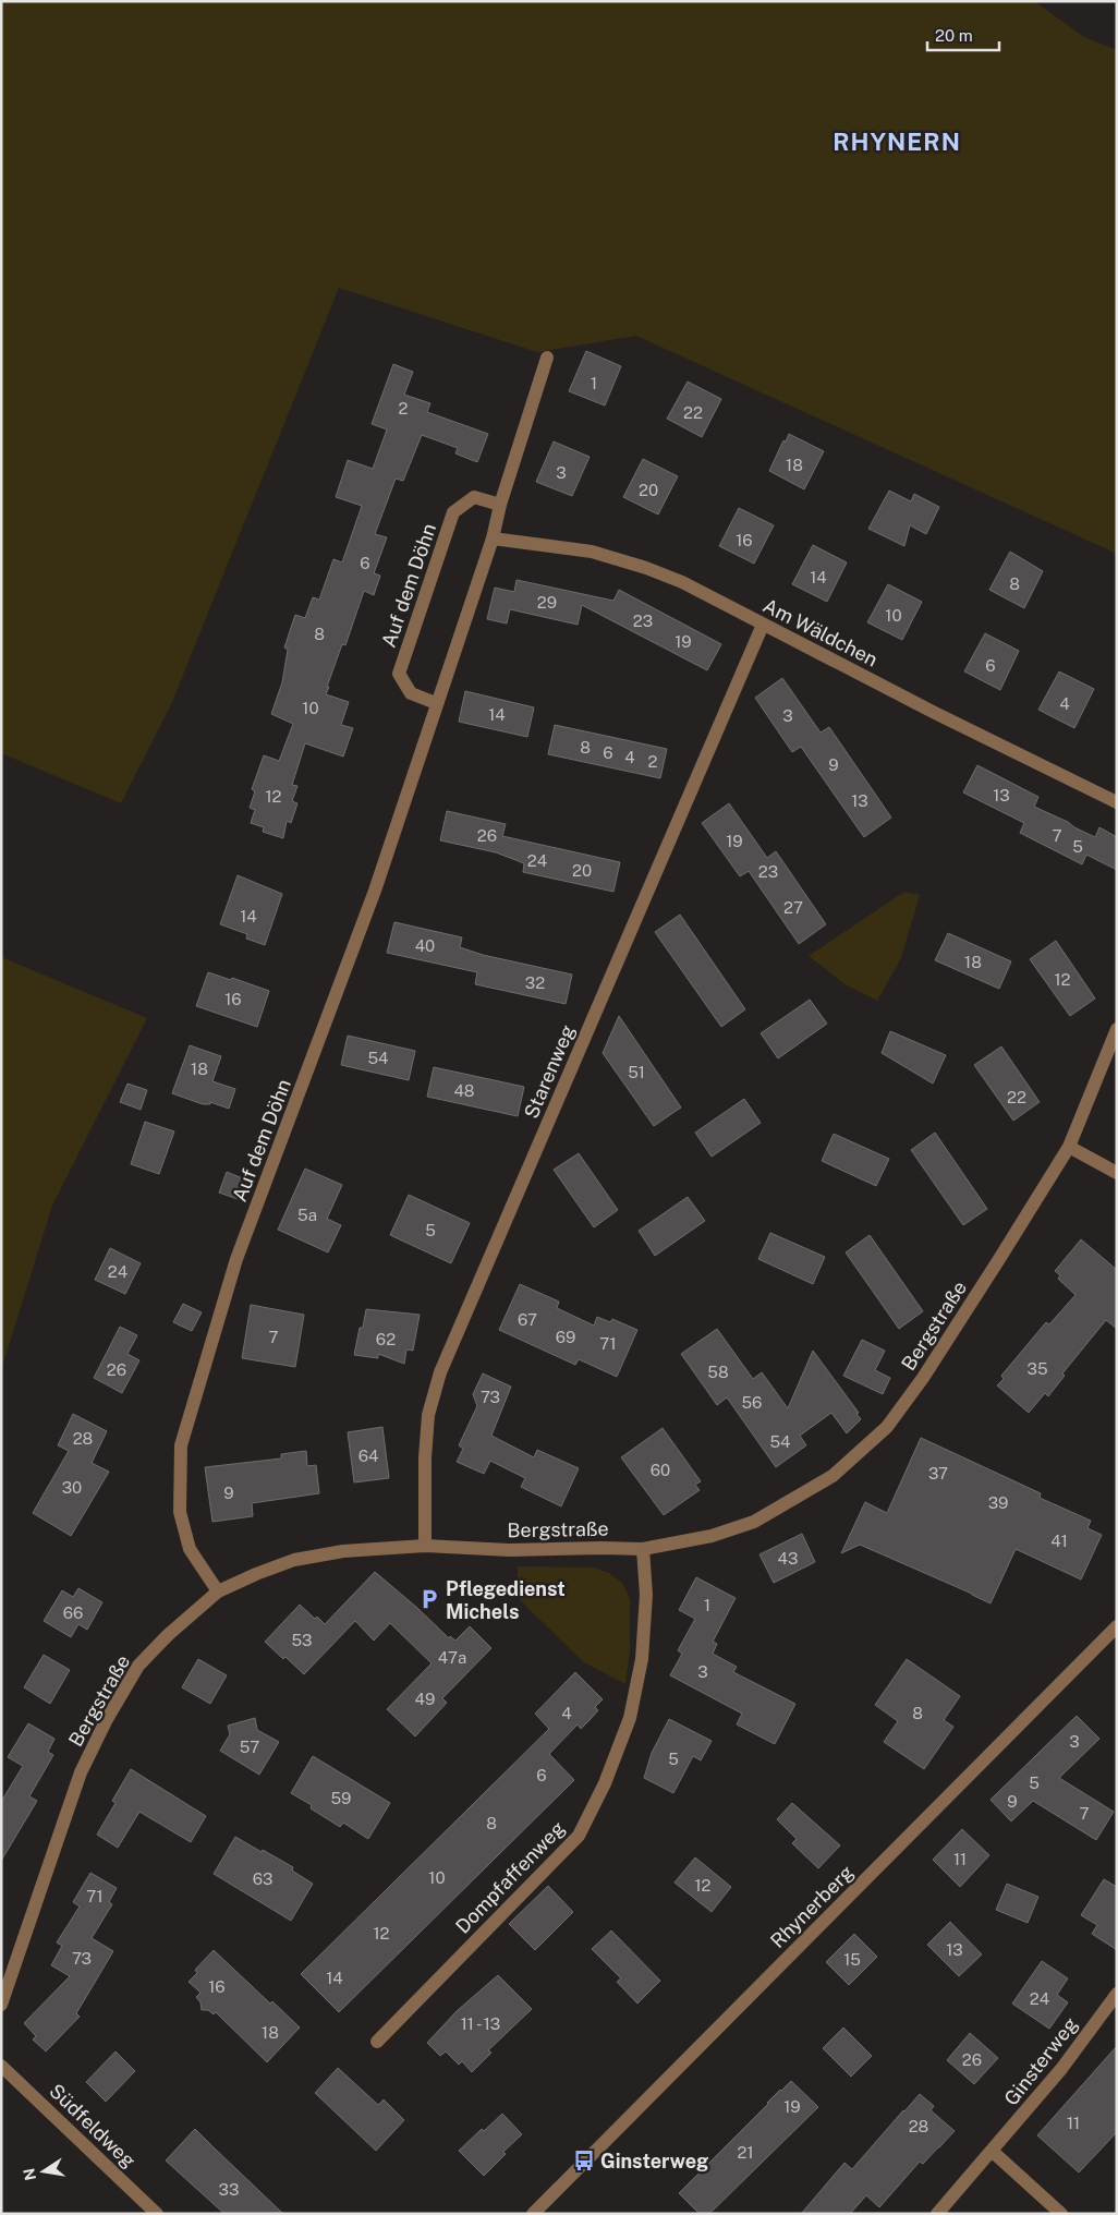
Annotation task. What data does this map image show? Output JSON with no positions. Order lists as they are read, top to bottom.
{
  "streets": {
    "street": [
      "Auf dem Döhn",
      "Am Wäldchen",
      "Starenweg",
      "Bergstraße",
      "Dompfaffenweg",
      "Rhynerberg",
      "Ginsterweg",
      "Südfeldweg"
    ]
  },
  "crossings": [
    ["Auf dem Döhn", "Am Wäldchen"],
    ["Auf dem Döhn", "Bergstraße"],
    ["Am Wäldchen", "Starenweg"],
    ["Starenweg", "Bergstraße"],
    ["Bergstraße", "Dompfaffenweg"]
  ],
  "districts": ["RHYNERN"],
  "places": {
    "parking": ["Pflegedienst Michels"],
    "bus stop": ["Ginsterweg"]
  },
  "house_numbers": [
    "1",
    "2",
    "22",
    "18",
    "3",
    "20",
    "16",
    "6",
    "14",
    "8",
    "29",
    "10",
    "23",
    "8",
    "19",
    "6",
    "4",
    "10",
    "14",
    "3",
    "8",
    "6",
    "4",
    "2",
    "9",
    "13",
    "12",
    "13",
    "26",
    "7",
    "19",
    "5",
    "24",
    "20",
    "23",
    "27",
    "14",
    "40",
    "18",
    "12",
    "32",
    "16",
    "54",
    "18",
    "51",
    "48",
    "22",
    "5a",
    "5",
    "24",
    "67",
    "7",
    "69",
    "62",
    "71",
    "35",
    "26",
    "58",
    "73",
    "56",
    "28",
    "54",
    "64",
    "60",
    "37",
    "30",
    "9",
    "39",
    "41",
    "43",
    "1",
    "66",
    "53",
    "47a",
    "3",
    "49",
    "4",
    "8",
    "3",
    "57",
    "5",
    "6",
    "5",
    "59",
    "9",
    "7",
    "8",
    "11",
    "10",
    "63",
    "12",
    "71",
    "12",
    "13",
    "73",
    "15",
    "14",
    "16",
    "24",
    "11 - 13",
    "18",
    "26",
    "19",
    "11",
    "28",
    "21",
    "33"
  ],
  "scale_bar": "20 m",
  "north": "left"
}
